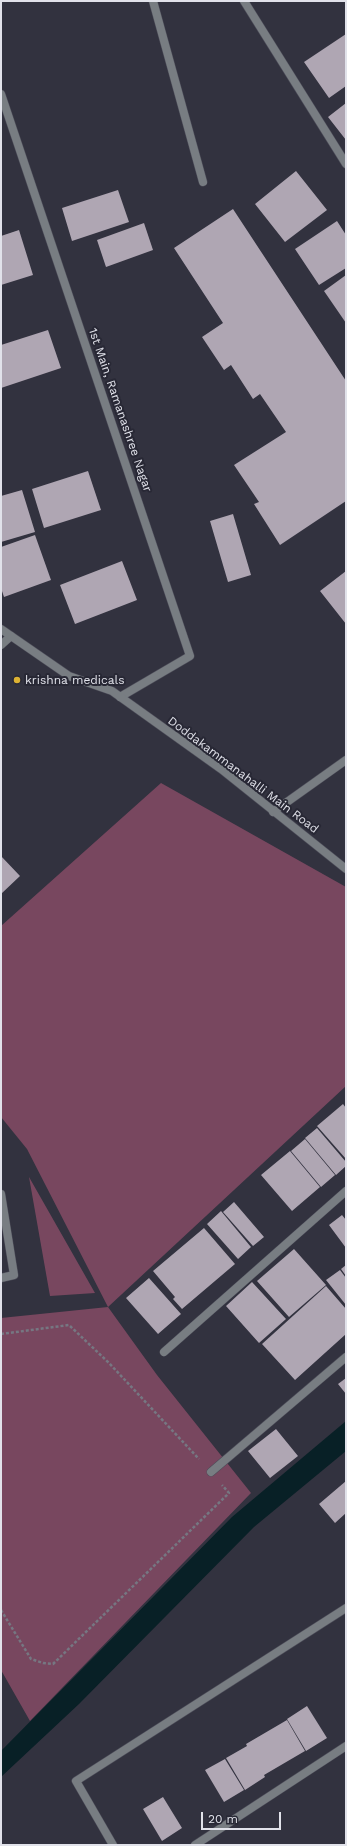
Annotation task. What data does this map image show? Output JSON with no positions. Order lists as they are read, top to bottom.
{
  "streets": {
    "street": ["1st Main, Ramanashree Nagar", "Doddakammanahalli Main Road"]
  },
  "crossings": [
    ["1st Main, Ramanashree Nagar", "Doddakammanahalli Main Road"]
  ],
  "places": ["krishna medicals"],
  "scale_bar": "20 m"
}
